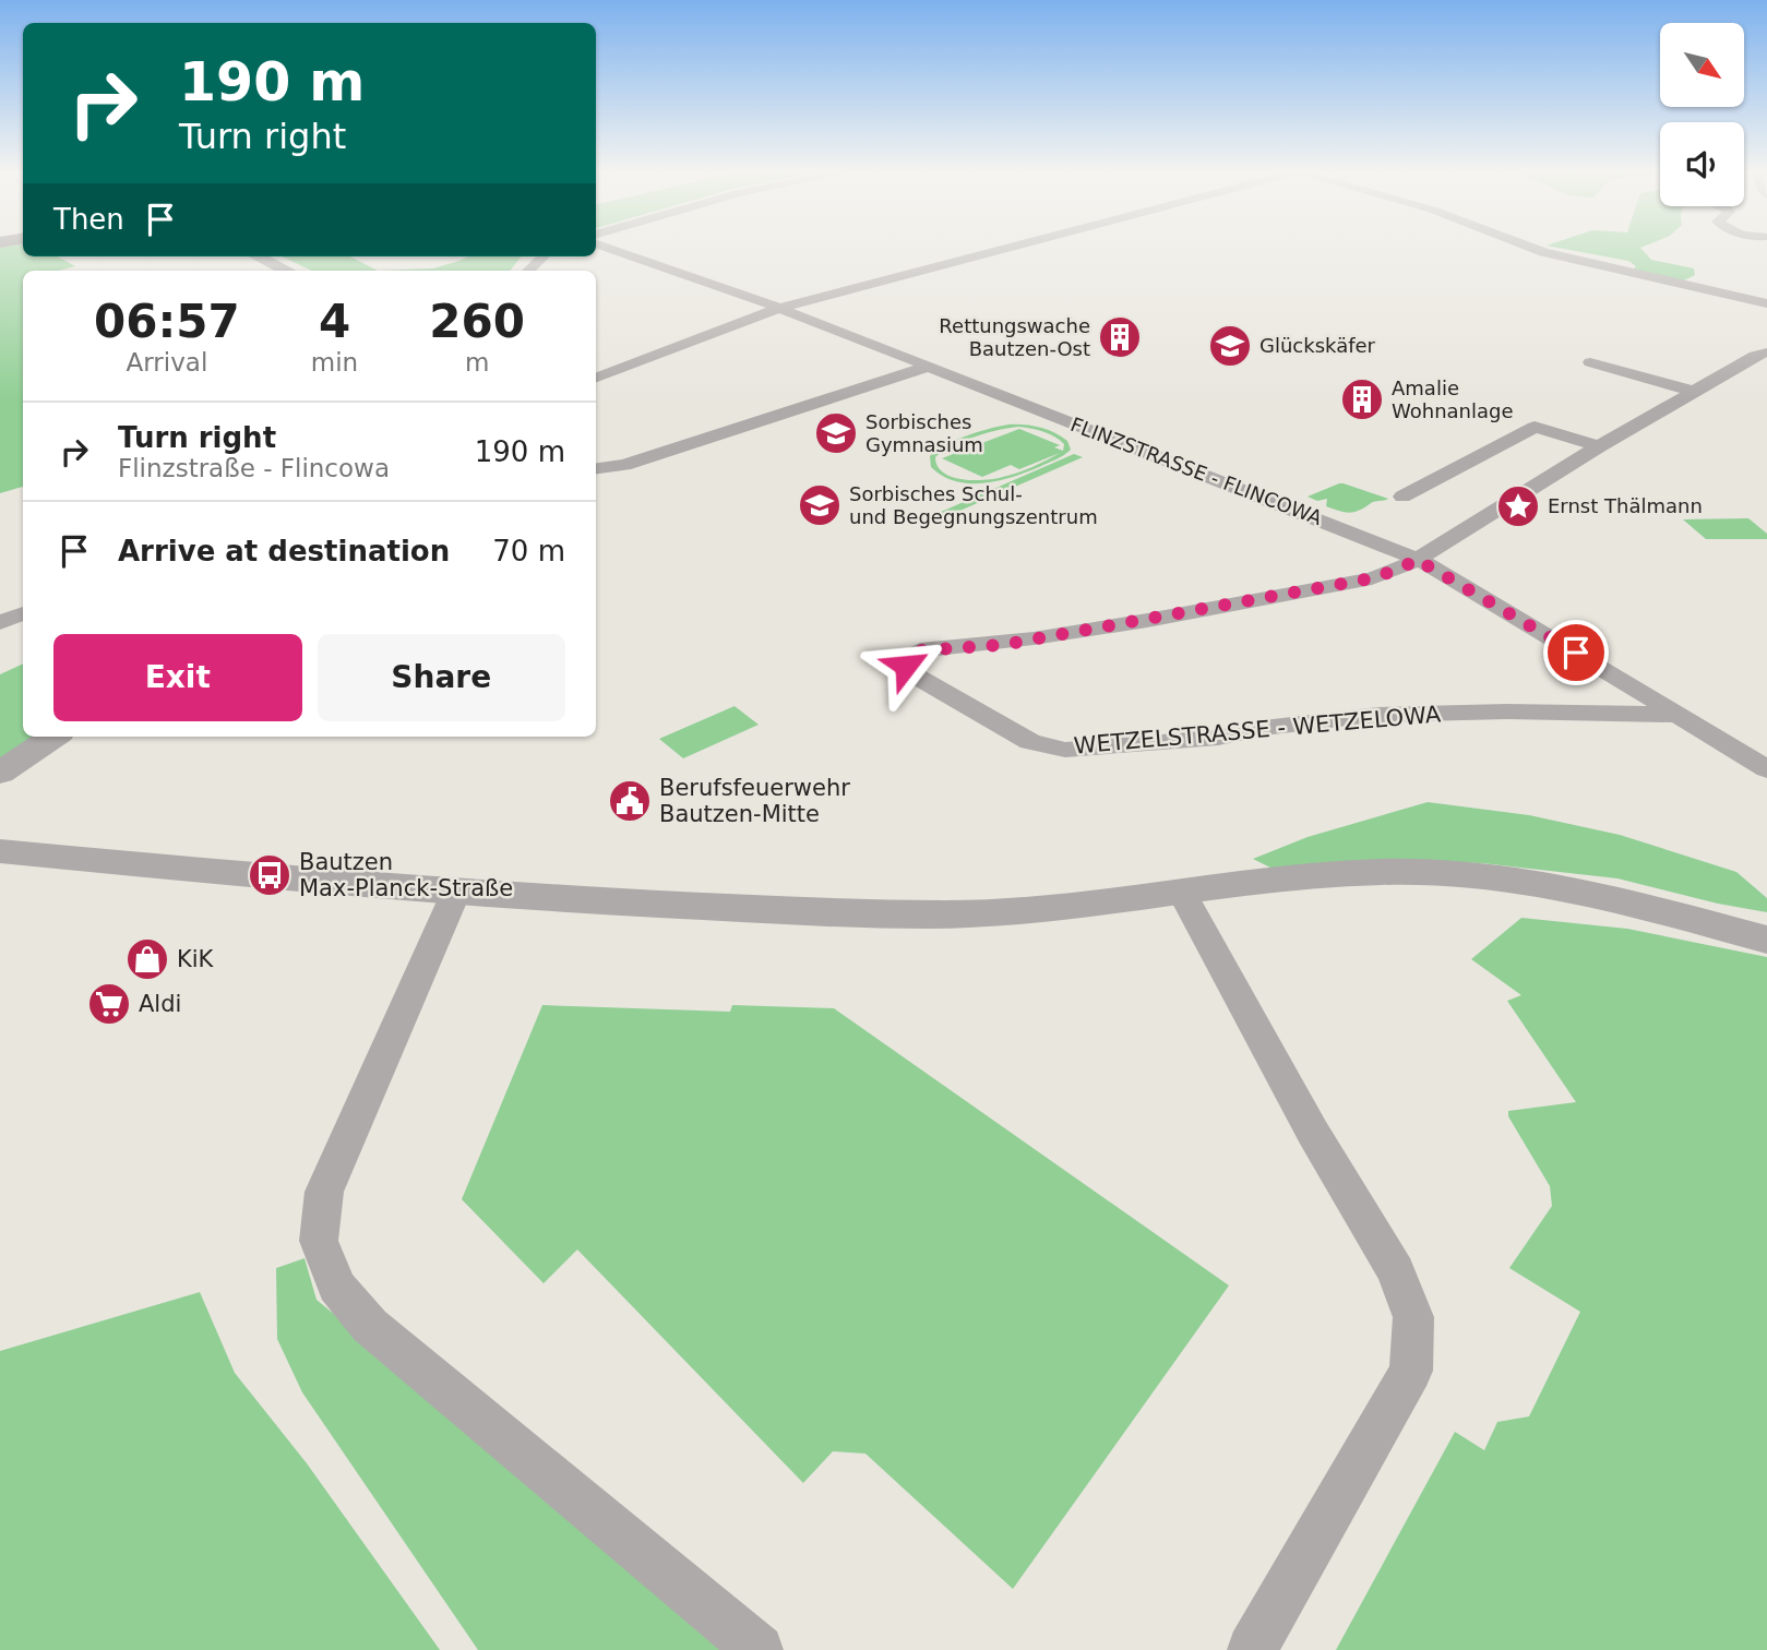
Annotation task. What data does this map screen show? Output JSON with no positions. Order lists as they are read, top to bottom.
{
  "streets": {
    "street": ["FLINZSTRASSE - FLINCOWA", "WETZELSTRASSE - WETZELOWA"]
  },
  "crossings": [
    ["FLINZSTRASSE - FLINCOWA", "WETZELSTRASSE - WETZELOWA"]
  ],
  "places": {
    "building": ["Rettungswache Bautzen-Ost", "Amalie Wohnanlage"],
    "school or university": ["Glückskäfer", "Sorbisches Gymnasium", "Sorbisches Schul- und Begegnungszentrum"],
    "place": ["Ernst Thälmann"],
    "public building": ["Berufsfeuerwehr Bautzen-Mitte"],
    "bus stop": ["Bautzen Max-Planck-Straße"],
    "shop": ["KiK"],
    "supermarket": ["Aldi"]
  },
  "north": "bottom right",
  "page": {
    "turn": ["190 m", "Turn right"],
    "then": "Then",
    "eta": [
      "06:57",
      "Arrival",
      "4",
      "min",
      "260",
      "m"
    ],
    "list": [
      {
        "name": "Turn right",
        "note": "Flinzstraße - Flincowa",
        "value": "190 m"
      },
      {
        "name": "Arrive at destination",
        "value": "70 m"
      }
    ],
    "buttons": ["Exit", "Share"]
  }
}
